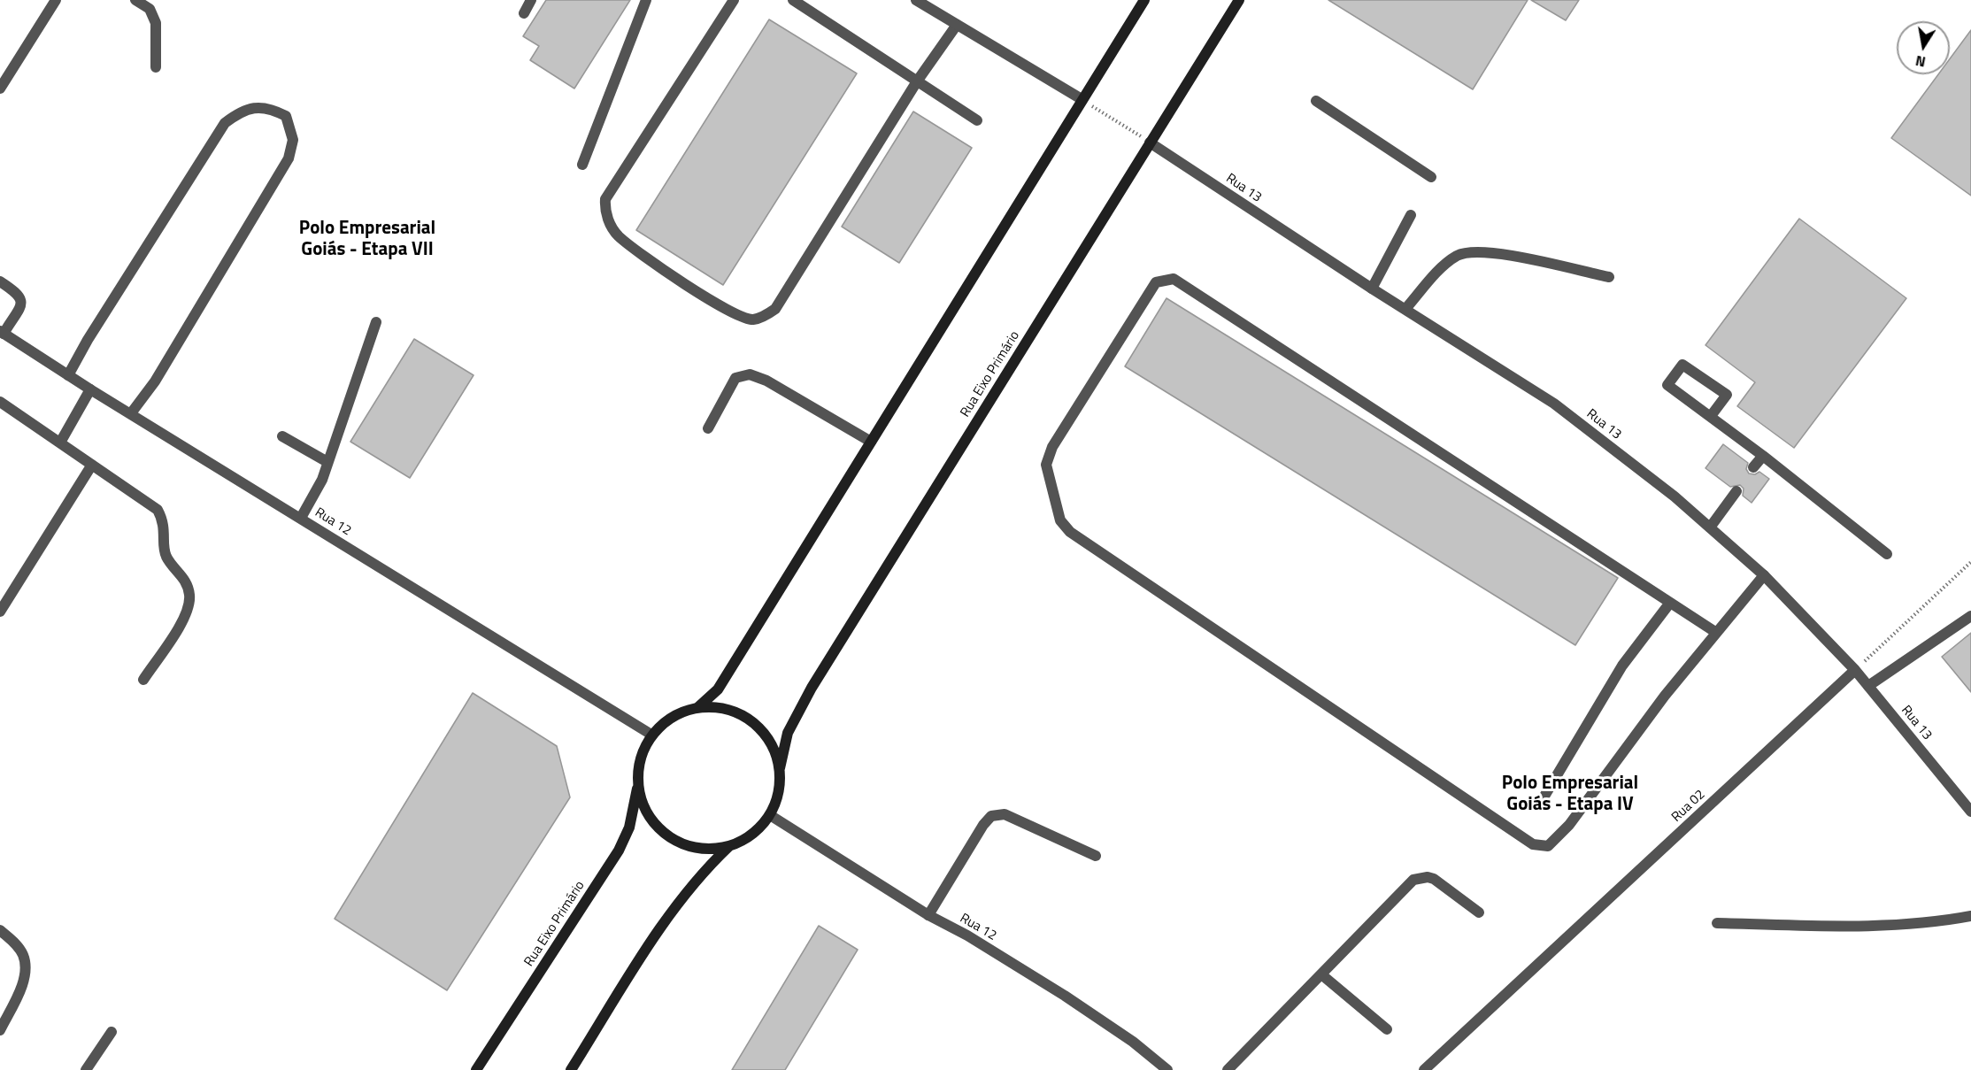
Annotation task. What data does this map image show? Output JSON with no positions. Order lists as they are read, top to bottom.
{
  "streets": {
    "street": [
      "Rua 13",
      "Rua Eixo Primário",
      "Rua 12",
      "Rua 02"
    ]
  },
  "crossings": [
    ["Rua 13", "Rua Eixo Primário"],
    ["Rua 13", "Rua 02"],
    ["Rua Eixo Primário", "Rua 12"]
  ],
  "districts": ["Polo Empresarial Goiás - Etapa VII", "Polo Empresarial Goiás - Etapa IV"],
  "north": "bottom"
}
